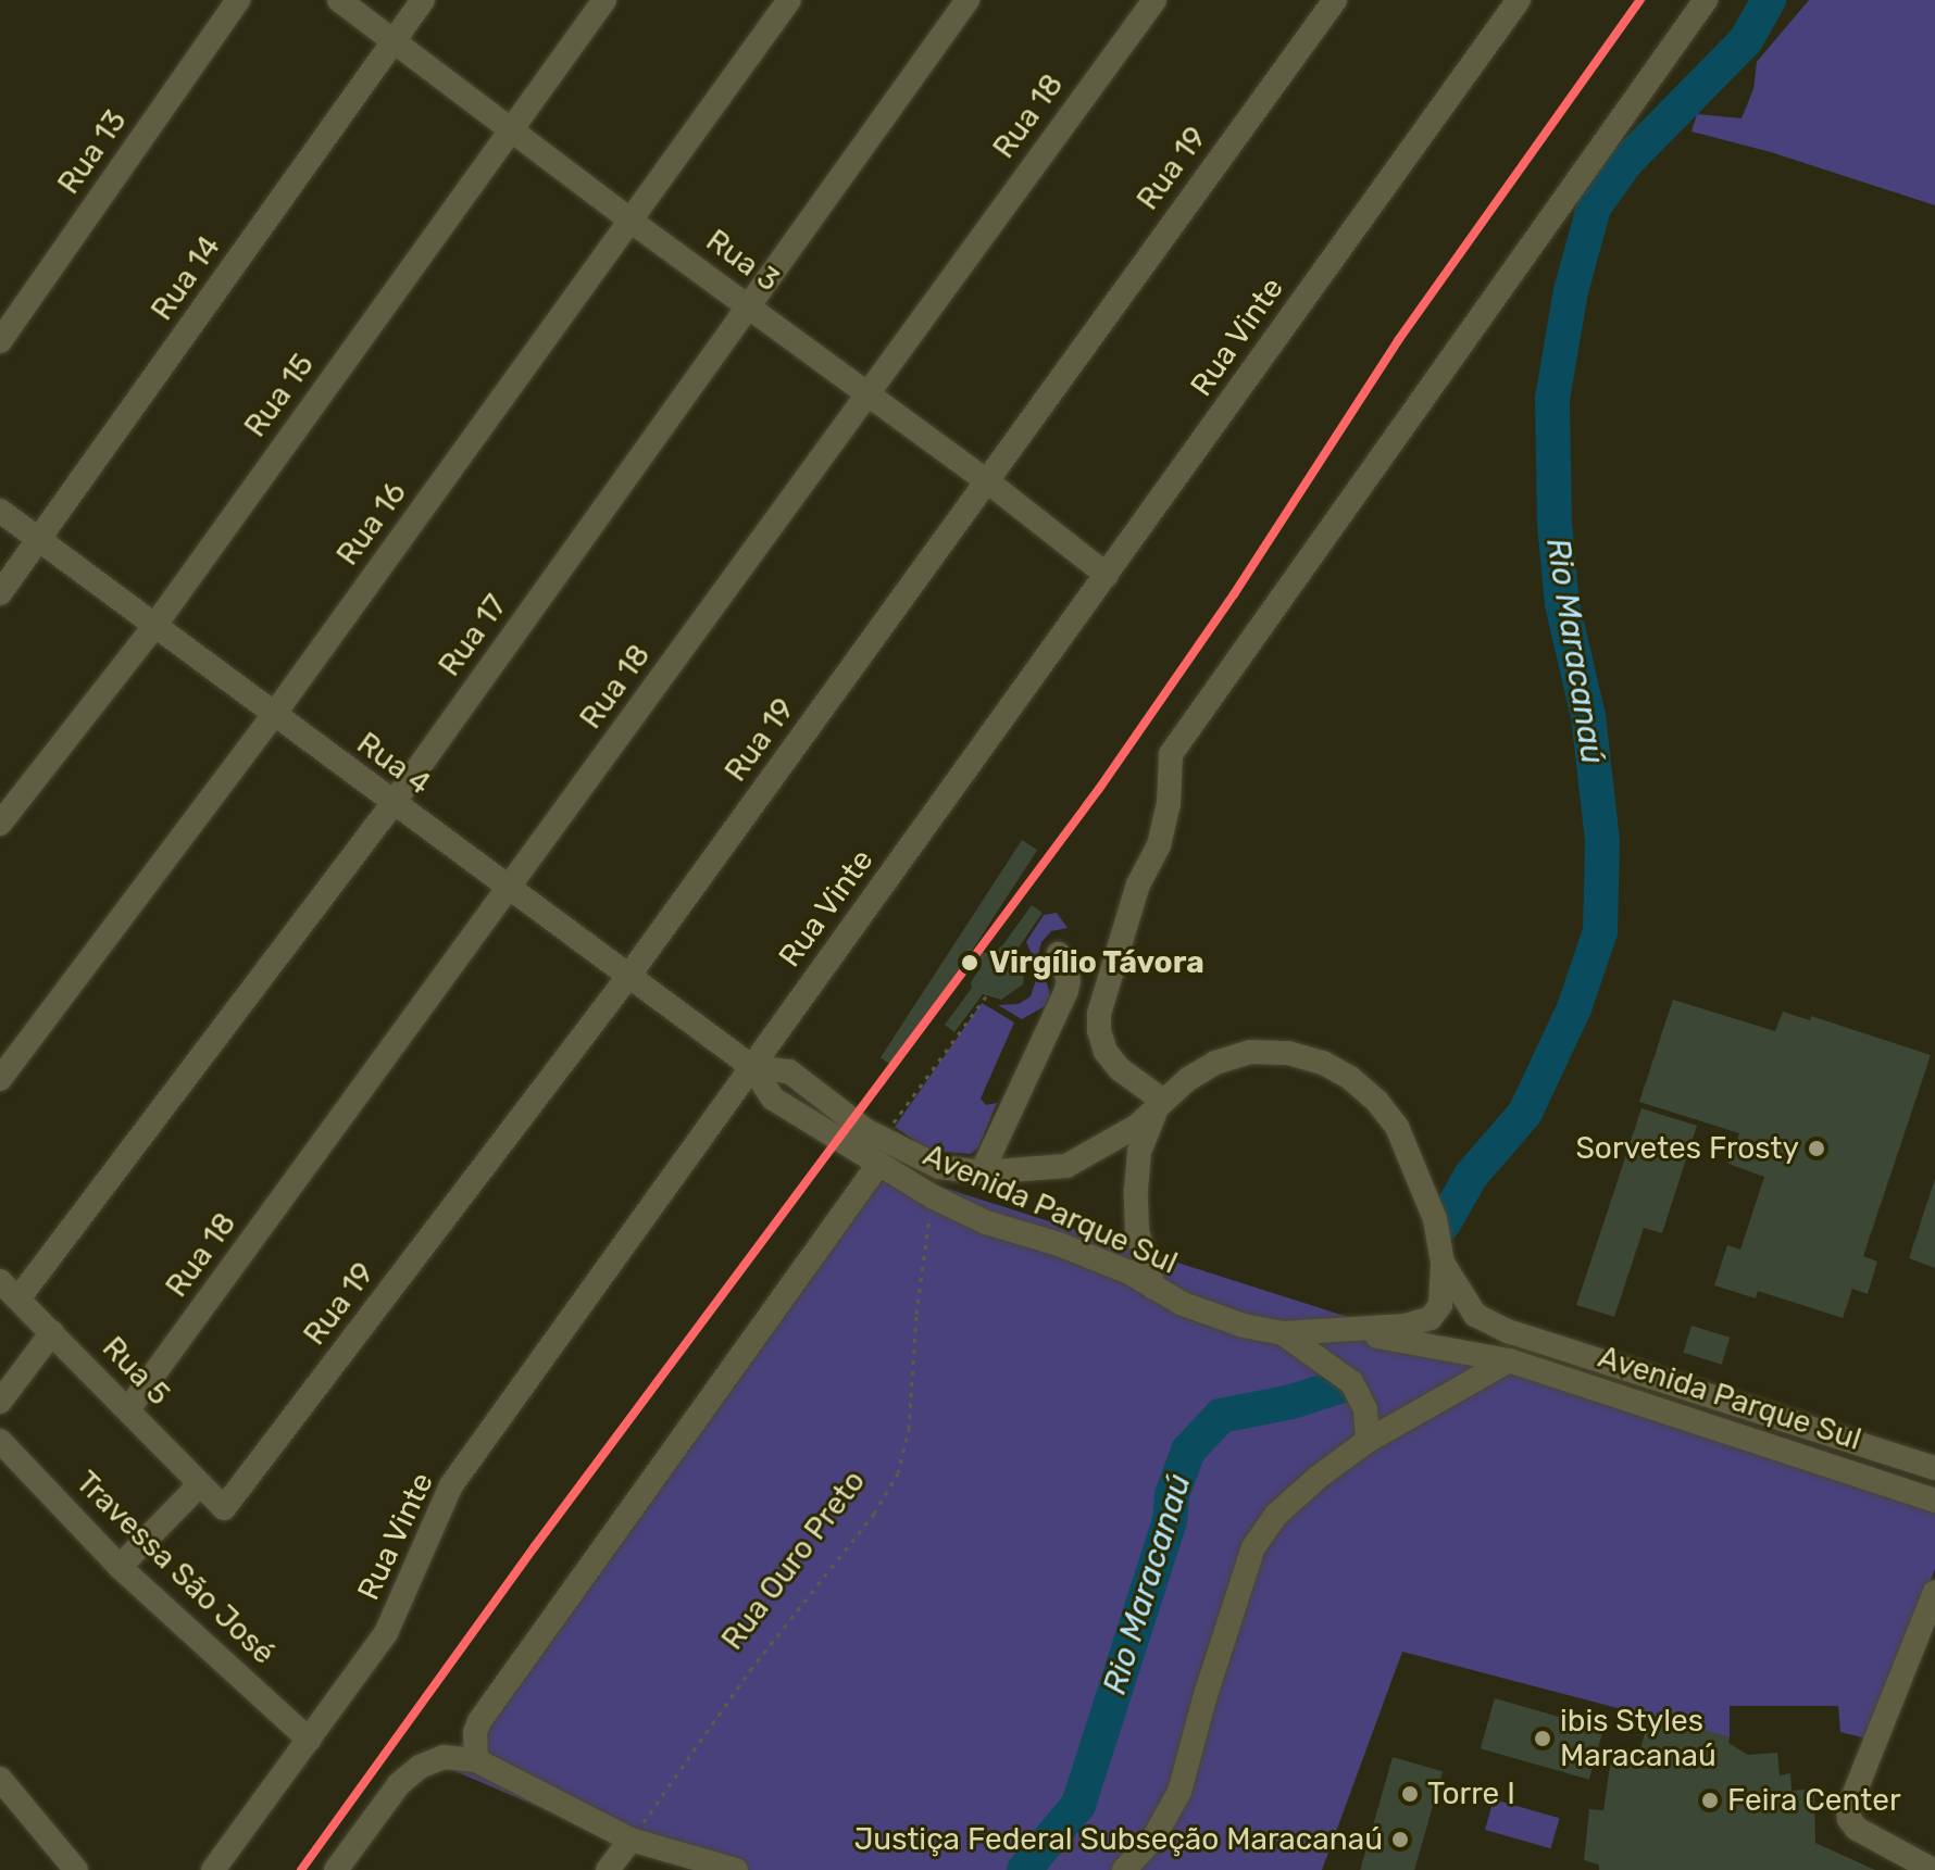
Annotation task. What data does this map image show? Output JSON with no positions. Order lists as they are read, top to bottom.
{
  "streets": {
    "street": [
      "Rua 18",
      "Rua 13",
      "Rua 19",
      "Rua 3",
      "Rua 14",
      "Rua Vinte",
      "Rua 15",
      "Rua 16",
      "Rua 17",
      "Rua 4",
      "Avenida Parque Sul",
      "Rua 5",
      "Travessa São José"
    ],
    "path": ["Rua Ouro Preto"]
  },
  "crossings": [
    ["Rua 18", "Rua 3"],
    ["Rua 18", "Rua 4"],
    ["Rua 18", "Rua 5"],
    ["Rua 19", "Rua 3"],
    ["Rua 19", "Rua 4"],
    ["Rua 19", "Rua 5"],
    ["Rua 3", "Rua 14"],
    ["Rua 3", "Rua Vinte"],
    ["Rua 3", "Rua 15"],
    ["Rua 3", "Rua 16"],
    ["Rua 3", "Rua 17"],
    ["Rua 14", "Rua 4"],
    ["Rua Vinte", "Rua 4"],
    ["Rua Vinte", "Avenida Parque Sul"],
    ["Rua Vinte", "Travessa São José"],
    ["Rua 15", "Rua 4"],
    ["Rua 16", "Rua 4"],
    ["Rua 17", "Rua 4"],
    ["Rua 17", "Rua 5"],
    ["Rua 4", "Avenida Parque Sul"],
    ["Avenida Parque Sul", "Rua Ouro Preto"]
  ],
  "water": ["Rio Maracanaú"],
  "places": [
    "Virgílio Távora",
    "Sorvetes Frosty",
    "ibis Styles Maracanaú",
    "Torre I",
    "Feira Center",
    "Justiça Federal Subseção Maracanaú"
  ],
  "lines": ["metro line Sul"]
}
